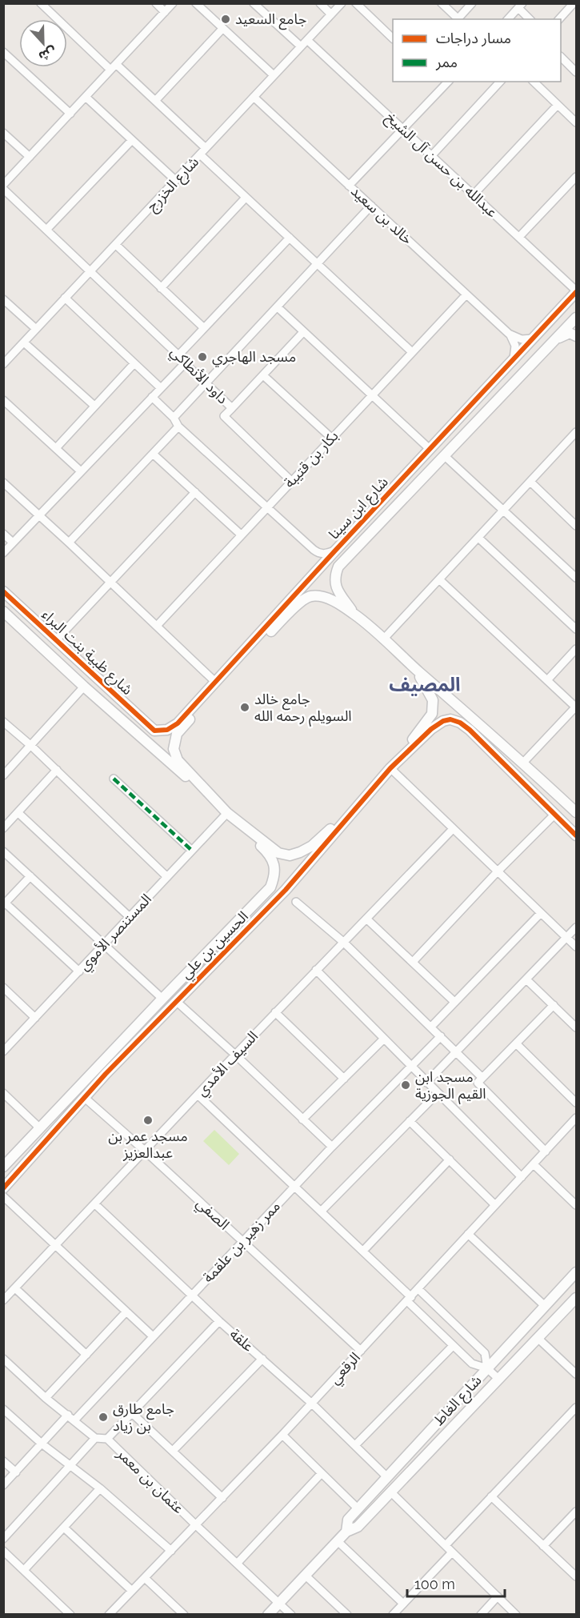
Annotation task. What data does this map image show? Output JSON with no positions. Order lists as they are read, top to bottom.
{
  "streets": {
    "street": [
      "عبدالله بن حسن آل الشيخ",
      "شارع الخزرج",
      "خالد بن سعيد",
      "داود الأنطاكي",
      "بكار بن قتيبة",
      "شارع ابن سينا",
      "شارع ظبية بنت البراء",
      "المستنصر الأموي",
      "الحسين بن علي",
      "السيف الأمدي",
      "الصفي",
      "ممر زهير بن علقمة",
      "علقة",
      "الرقعي",
      "شارع الغاط",
      "عثمان بن معمر"
    ]
  },
  "crossings": [
    ["عبدالله بن حسن آل الشيخ", "شارع الخزرج"],
    ["عبدالله بن حسن آل الشيخ", "شارع ابن سينا"],
    ["شارع الخزرج", "خالد بن سعيد"],
    ["شارع الخزرج", "داود الأنطاكي"],
    ["خالد بن سعيد", "بكار بن قتيبة"],
    ["داود الأنطاكي", "بكار بن قتيبة"],
    ["شارع ابن سينا", "شارع ظبية بنت البراء"],
    ["شارع ظبية بنت البراء", "المستنصر الأموي"],
    ["شارع ظبية بنت البراء", "الحسين بن علي"],
    ["الحسين بن علي", "الصفي"],
    ["السيف الأمدي", "الصفي"],
    ["السيف الأمدي", "علقة"],
    ["الصفي", "ممر زهير بن علقمة"],
    ["الصفي", "الرقعي"],
    ["ممر زهير بن علقمة", "علقة"],
    ["علقة", "الرقعي"],
    ["علقة", "شارع الغاط"],
    ["الرقعي", "عثمان بن معمر"],
    ["شارع الغاط", "عثمان بن معمر"]
  ],
  "districts": ["المصيف"],
  "places": [
    "جامع السعيد",
    "مسجد الهاجري",
    "جامع خالد السويلم رحمه الله",
    "مسجد ابن القيم الجوزية",
    "مسجد عمر بن عبدالعزيز",
    "جامع طارق بن زياد"
  ],
  "legend": ["مسار دراجات", "ممر"],
  "scale_bar": "100 m",
  "north": "bottom"
}
